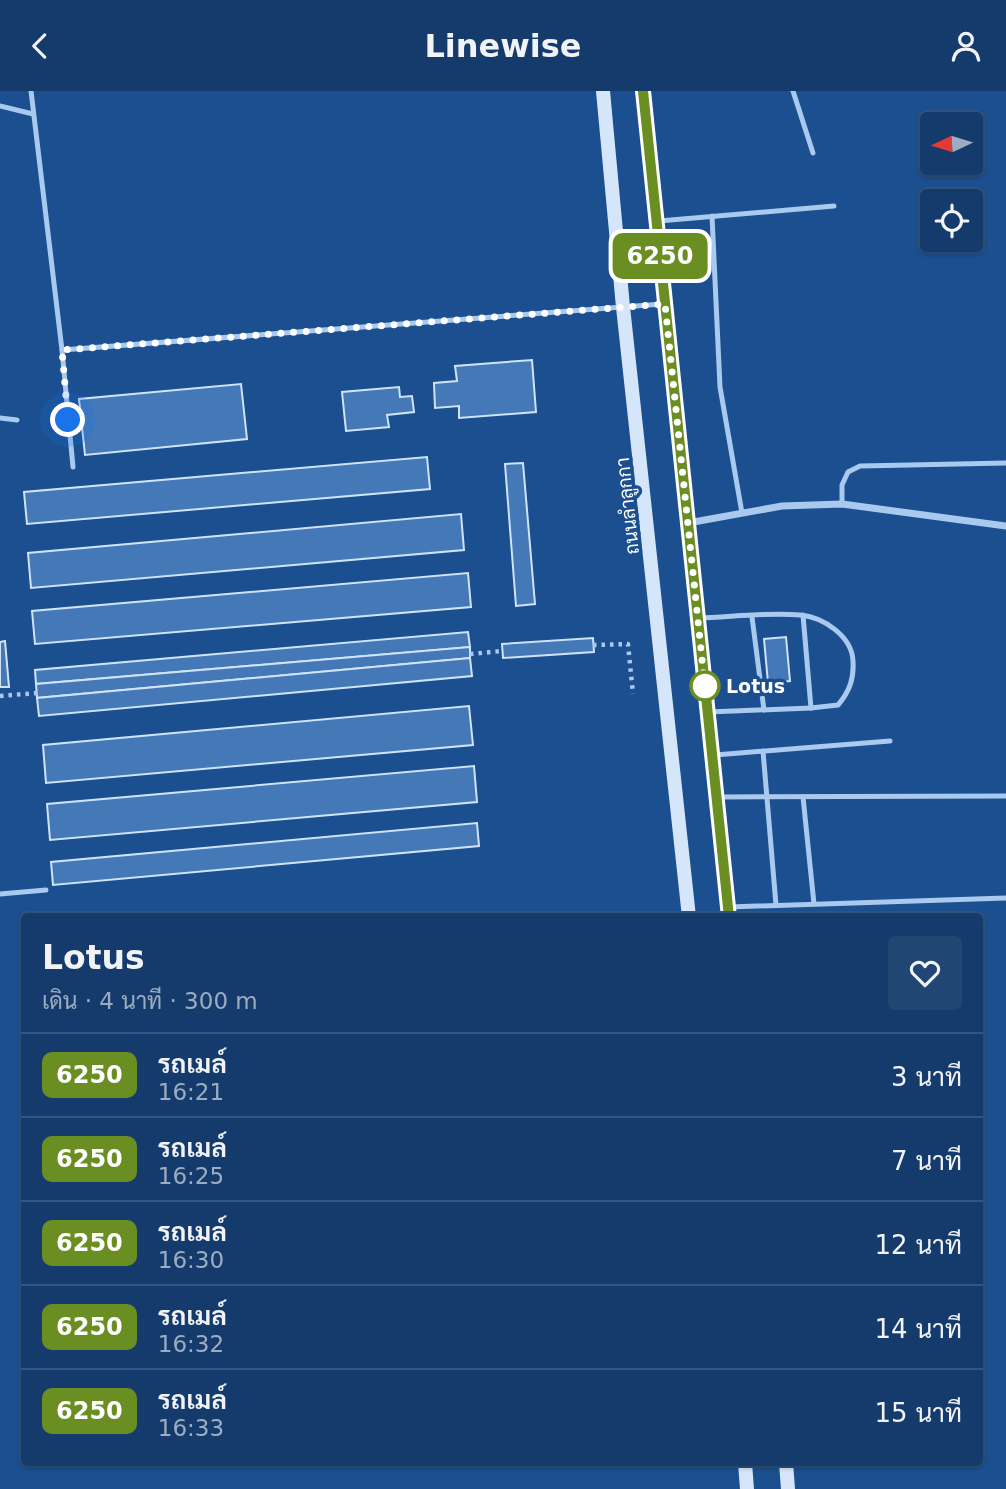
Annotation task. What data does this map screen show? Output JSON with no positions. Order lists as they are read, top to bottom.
{
  "streets": {
    "main road": ["ถนนลำลูกกา"]
  },
  "places": ["Lotus"],
  "lines": ["bus line 6250"],
  "north": "left",
  "page": {
    "header": "Linewise",
    "on_map": "6250",
    "heading": ["Lotus", "เดิน · 4 นาที · 300 m"],
    "list": [
      {
        "mark": "6250",
        "name": "รถเมล์",
        "note": "16:21",
        "value": "3 นาที"
      },
      {
        "mark": "6250",
        "name": "รถเมล์",
        "note": "16:25",
        "value": "7 นาที"
      },
      {
        "mark": "6250",
        "name": "รถเมล์",
        "note": "16:30",
        "value": "12 นาที"
      },
      {
        "mark": "6250",
        "name": "รถเมล์",
        "note": "16:32",
        "value": "14 นาที"
      },
      {
        "mark": "6250",
        "name": "รถเมล์",
        "note": "16:33",
        "value": "15 นาที"
      }
    ]
  }
}
